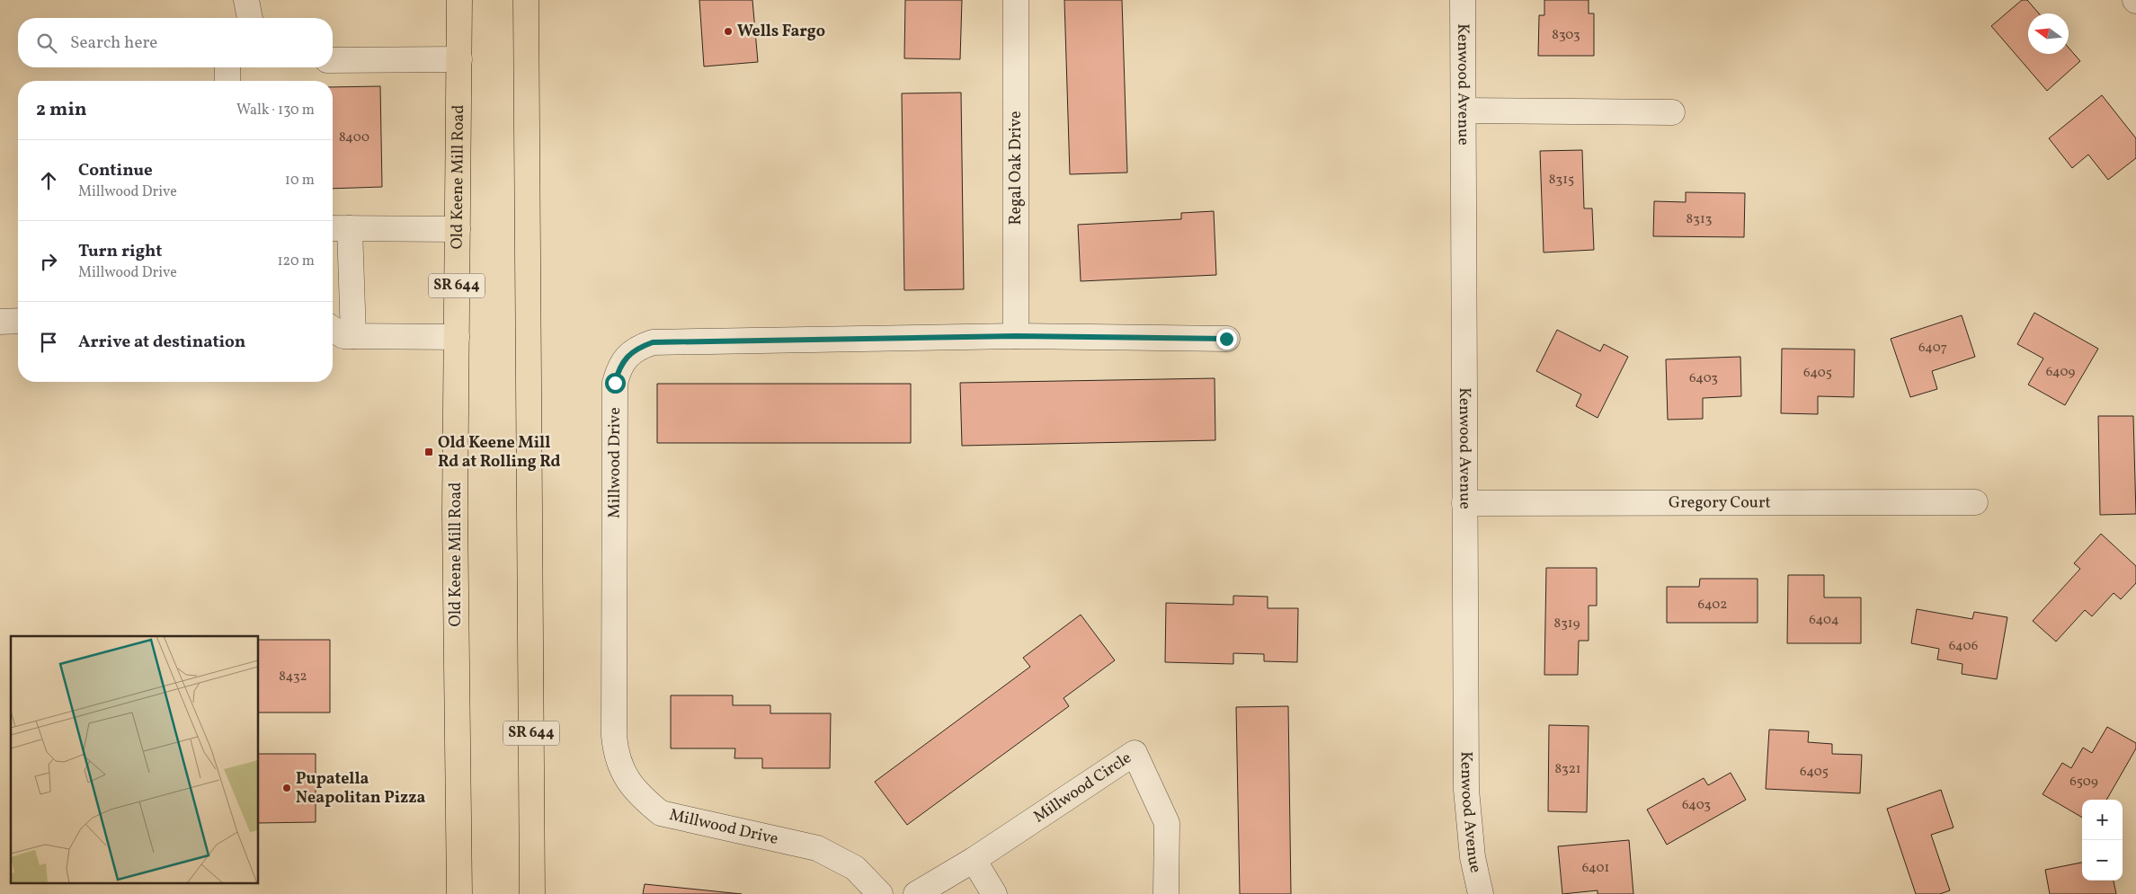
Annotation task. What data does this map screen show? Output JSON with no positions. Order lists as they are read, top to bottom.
{
  "streets": {
    "main road": ["Old Keene Mill Road", "SR 644"],
    "street": [
      "Kenwood Avenue",
      "Regal Oak Drive",
      "Millwood Drive",
      "Gregory Court",
      "Millwood Circle"
    ]
  },
  "crossings": [
    ["Kenwood Avenue", "Gregory Court"],
    ["Regal Oak Drive", "Millwood Drive"]
  ],
  "places": {
    "other": ["Wells Fargo", "Pupatella Neapolitan Pizza"],
    "transit": ["Old Keene Mill Rd at Rolling Rd"]
  },
  "house_numbers": [
    "8303",
    "8400",
    "8315",
    "8313",
    "6407",
    "6409",
    "6405",
    "6403",
    "6402",
    "6404",
    "8319",
    "6406",
    "8432",
    "8321",
    "6405",
    "6509",
    "6403",
    "6401"
  ],
  "north": "left",
  "page": {
    "search": "Search here",
    "heading": ["2 min", "Walk · 130 m"],
    "list": [
      ["Continue", "Millwood Drive", "10 m"],
      ["Turn right", "Millwood Drive", "120 m"],
      "Arrive at destination"
    ],
    "map_buttons": ["+", "−"]
  }
}
